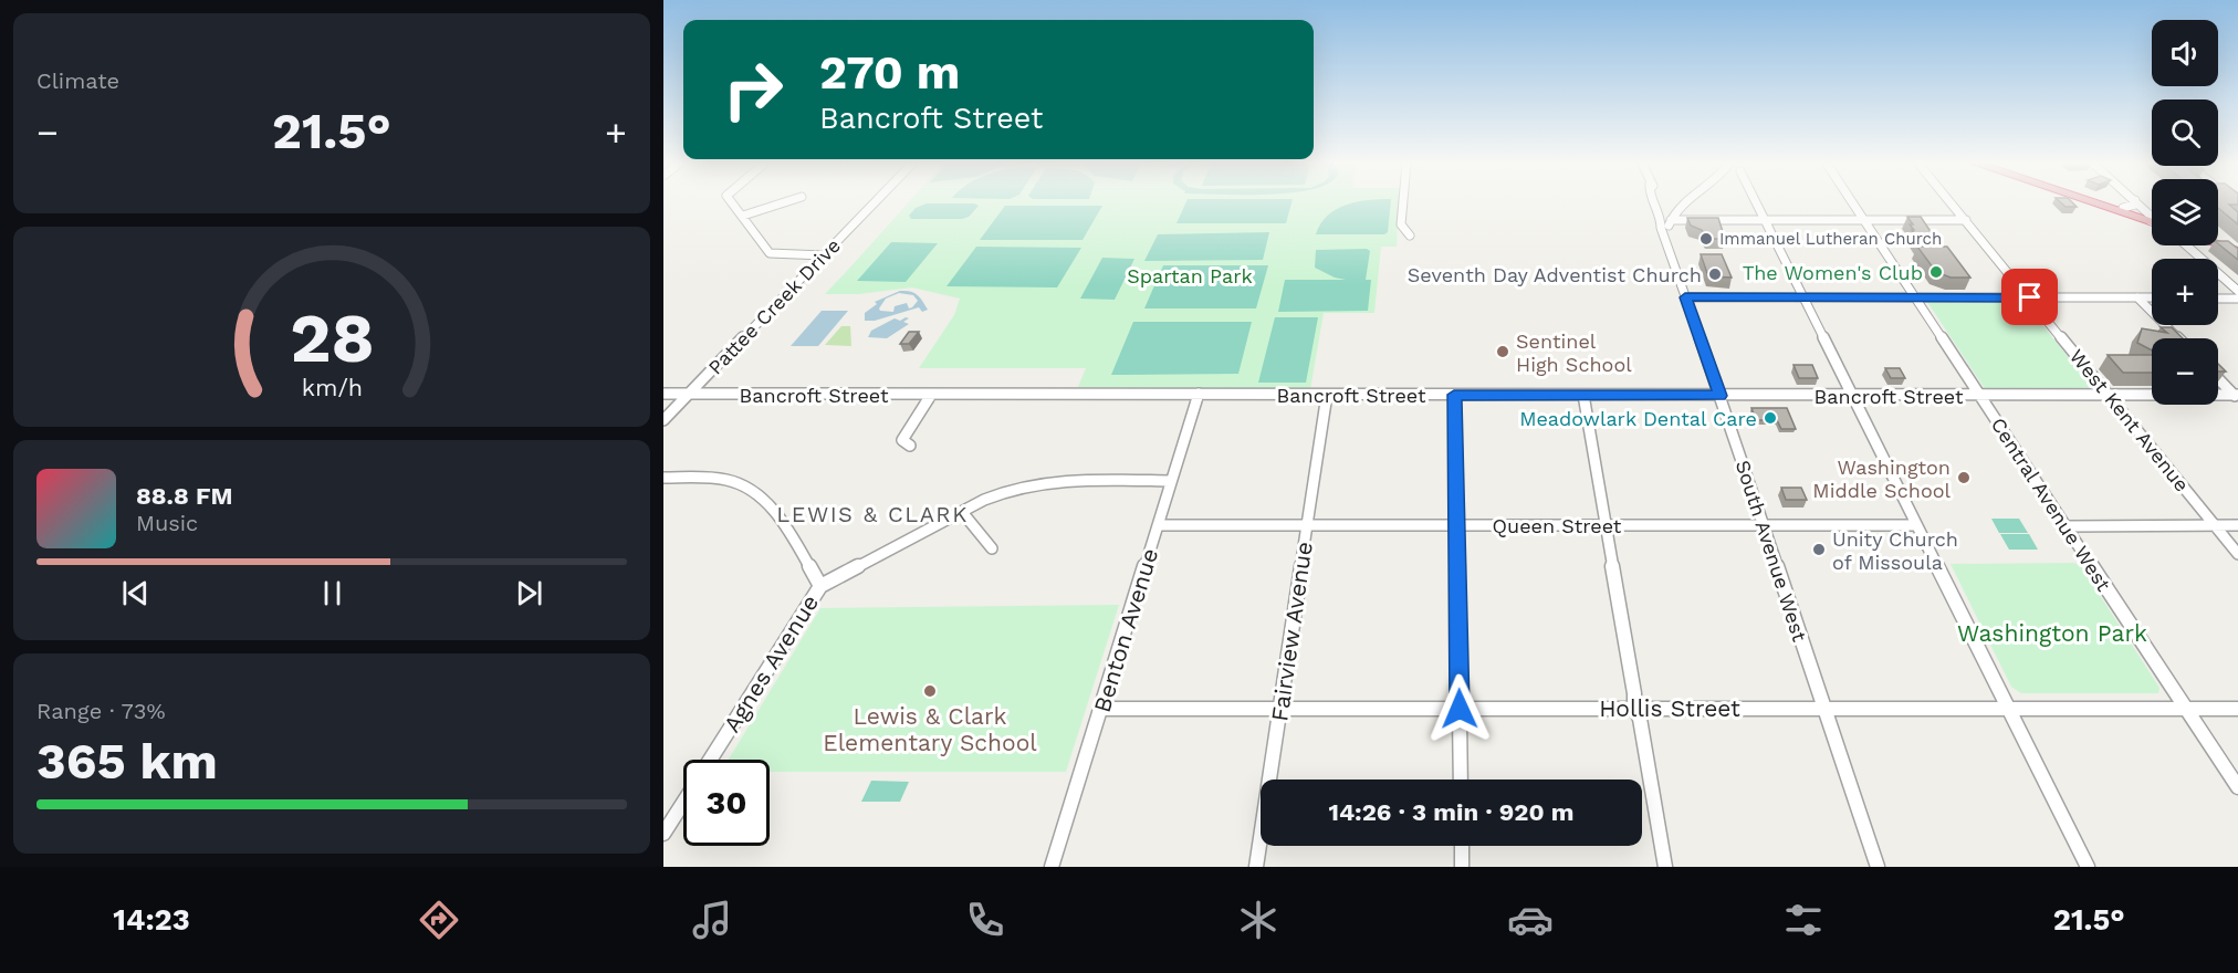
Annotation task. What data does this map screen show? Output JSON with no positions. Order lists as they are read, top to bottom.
{
  "streets": {
    "street": [
      "Pattee Creek Drive",
      "Bancroft Street",
      "West Kent Avenue",
      "Central Avenue West",
      "Queen Street",
      "South Avenue West",
      "Benton Avenue",
      "Fairview Avenue",
      "Agnes Avenue",
      "Hollis Street"
    ]
  },
  "crossings": [
    ["Pattee Creek Drive", "Bancroft Street"],
    ["Bancroft Street", "West Kent Avenue"],
    ["Bancroft Street", "Central Avenue West"],
    ["Bancroft Street", "South Avenue West"],
    ["Bancroft Street", "Benton Avenue"],
    ["Bancroft Street", "Fairview Avenue"],
    ["Central Avenue West", "Hollis Street"],
    ["Queen Street", "South Avenue West"],
    ["Queen Street", "Benton Avenue"],
    ["Queen Street", "Fairview Avenue"],
    ["South Avenue West", "Hollis Street"],
    ["Benton Avenue", "Hollis Street"],
    ["Fairview Avenue", "Hollis Street"]
  ],
  "districts": ["LEWIS & CLARK"],
  "parks": ["Spartan Park", "Washington Park"],
  "places": [
    "Immanuel Lutheran Church",
    "The Women's Club",
    "Seventh Day Adventist Church",
    "Sentinel High School",
    "Meadowlark Dental Care",
    "Washington Middle School",
    "Unity Church of Missoula",
    "Lewis & Clark Elementary School"
  ],
  "page": {
    "tile": [
      "Climate",
      ["Range · 73%", "365 km"]
    ],
    "map_buttons": ["+", "−"],
    "turn": ["270 m", "Bancroft Street"],
    "heat": ["−", "21.5°", "+"],
    "song": ["88.8 FM", "Music"],
    "limit": "30",
    "trip": "14:26 · 3 min · 920 m",
    "tabs": ["14:23", "21.5°"],
    "gauge": ["28", "km/h"]
  }
}
